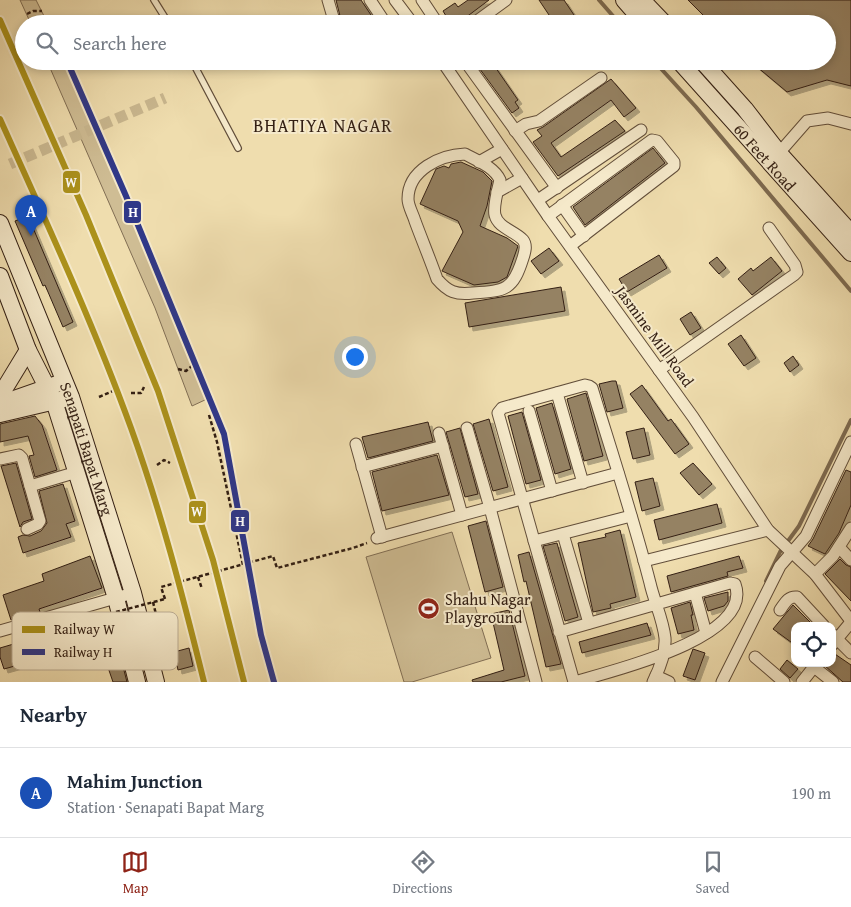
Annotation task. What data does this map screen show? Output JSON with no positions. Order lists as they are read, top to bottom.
{
  "streets": {
    "main road": ["60 Feet Road", "Senapati Bapat Marg"],
    "street": ["Jasmine Mill Road"]
  },
  "districts": ["BHATIYA NAGAR"],
  "places": {
    "sports": ["Shahu Nagar Playground"]
  },
  "lines": ["rail line W", "rail line H"],
  "legend": ["Railway W", "Railway H"],
  "page": {
    "search": "Search here",
    "pins": "A",
    "heading": "Nearby",
    "list": [
      {
        "mark": "A",
        "name": "Mahim Junction",
        "note": "Station · Senapati Bapat Marg",
        "value": "190 m"
      }
    ],
    "nav": ["Map", "Directions", "Saved"]
  }
}
